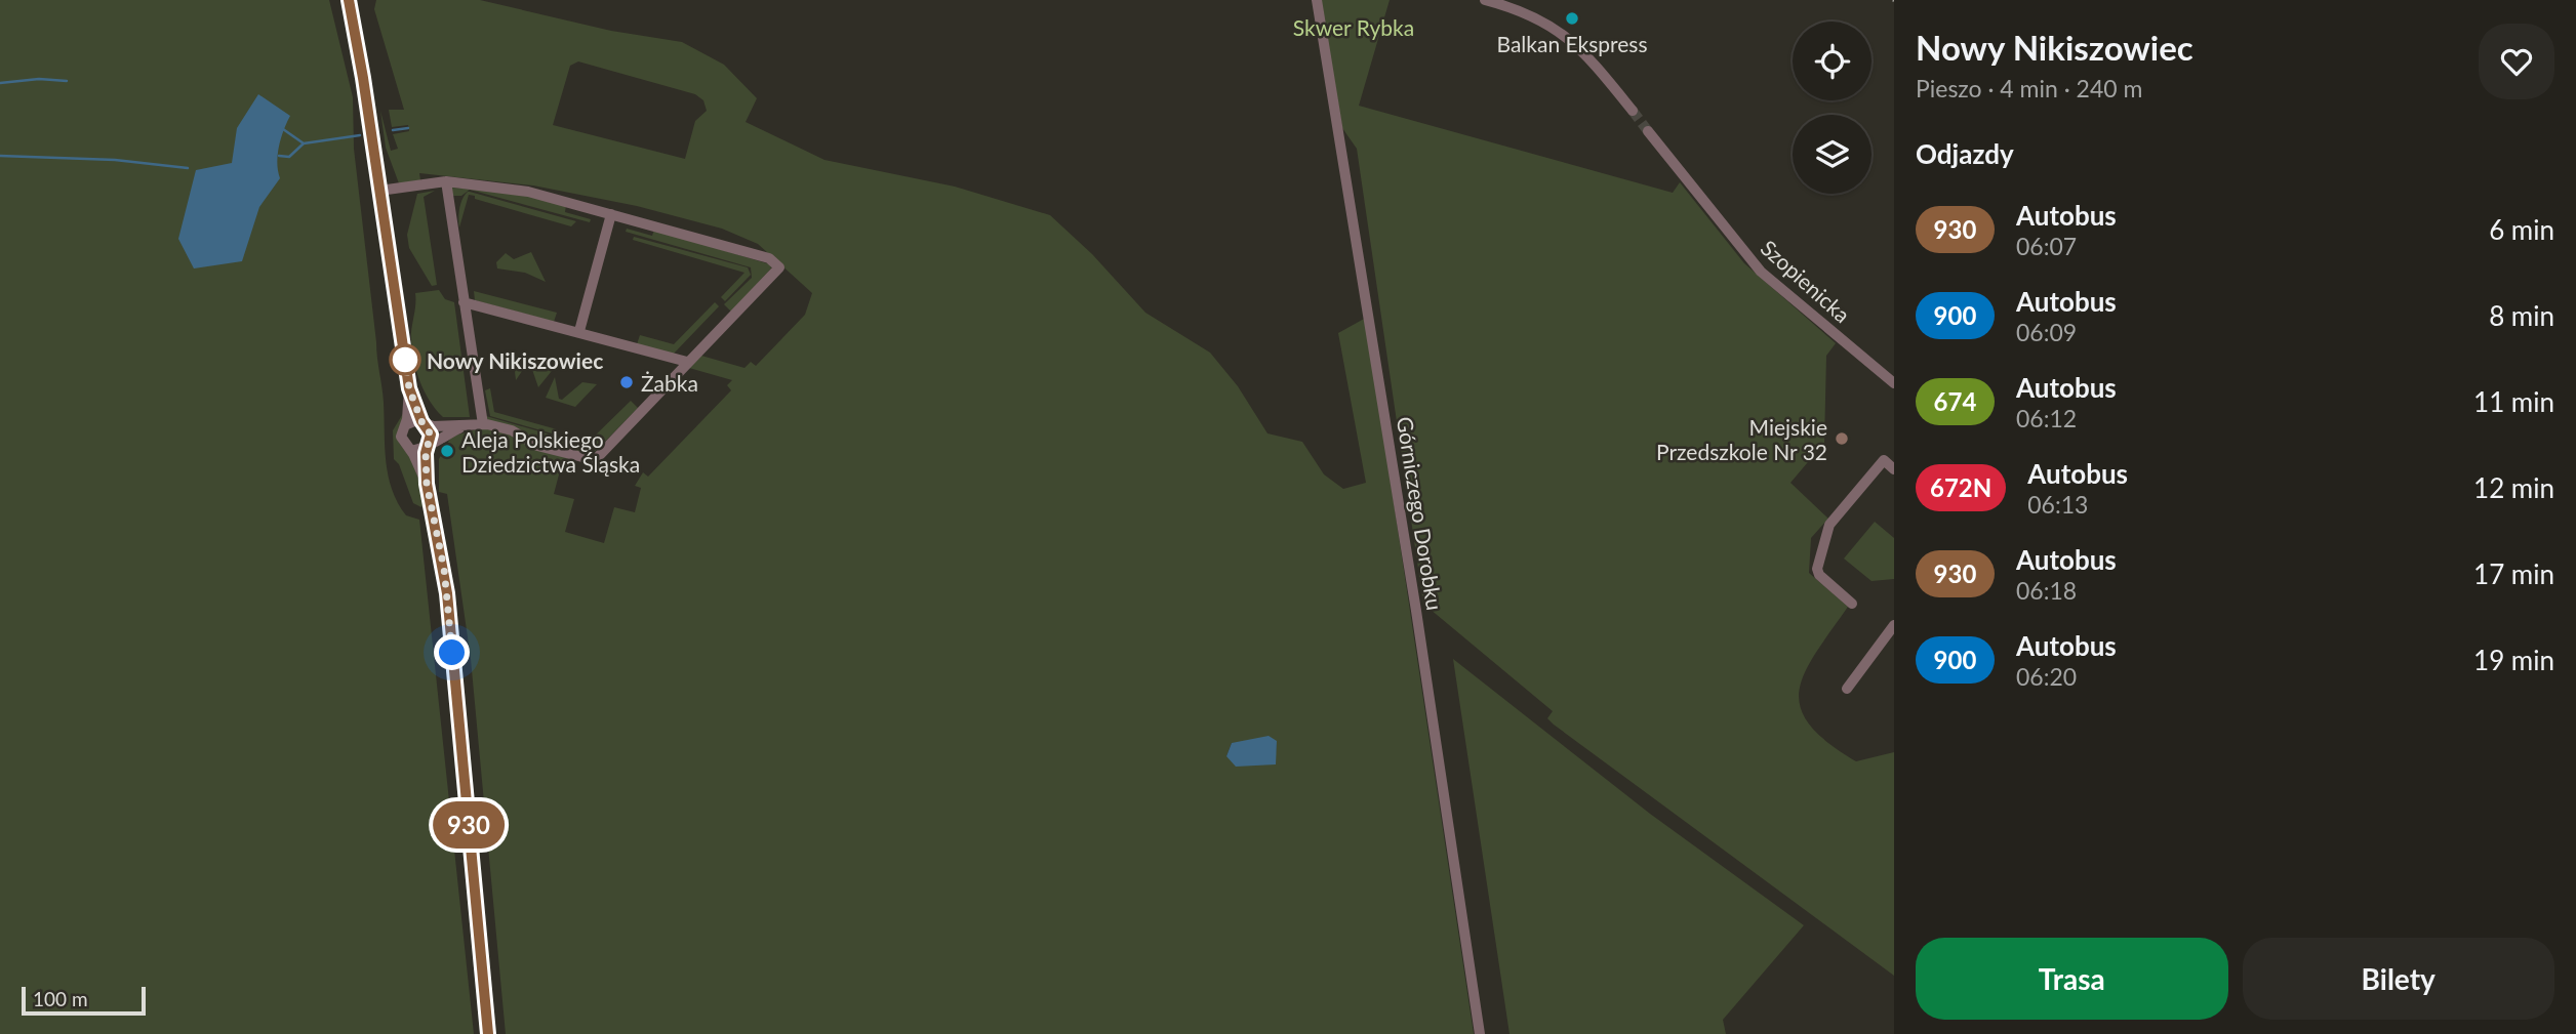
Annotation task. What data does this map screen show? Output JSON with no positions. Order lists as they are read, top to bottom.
{
  "streets": {
    "street": ["Szopienicka", "Górniczego Dorobku"]
  },
  "parks": ["Skwer Rybka"],
  "places": [
    "Balkan Ekspress",
    "Nowy Nikiszowiec",
    "Żabka",
    "Miejskie Przedszkole Nr 32",
    "Aleja Polskiego Dziedzictwa Śląska"
  ],
  "lines": ["bus line 930"],
  "scale_bar": "100 m",
  "page": {
    "on_map": "930",
    "heading": [
      ["Nowy Nikiszowiec", "Pieszo · 4 min · 240 m"],
      "Odjazdy"
    ],
    "list": [
      {
        "mark": "930",
        "name": "Autobus",
        "note": "06:07",
        "value": "6 min"
      },
      {
        "mark": "900",
        "name": "Autobus",
        "note": "06:09",
        "value": "8 min"
      },
      {
        "mark": "674",
        "name": "Autobus",
        "note": "06:12",
        "value": "11 min"
      },
      {
        "mark": "672N",
        "name": "Autobus",
        "note": "06:13",
        "value": "12 min"
      },
      {
        "mark": "930",
        "name": "Autobus",
        "note": "06:18",
        "value": "17 min"
      },
      {
        "mark": "900",
        "name": "Autobus",
        "note": "06:20",
        "value": "19 min"
      }
    ],
    "buttons": ["Trasa", "Bilety"],
    "scale": "100 m"
  }
}
